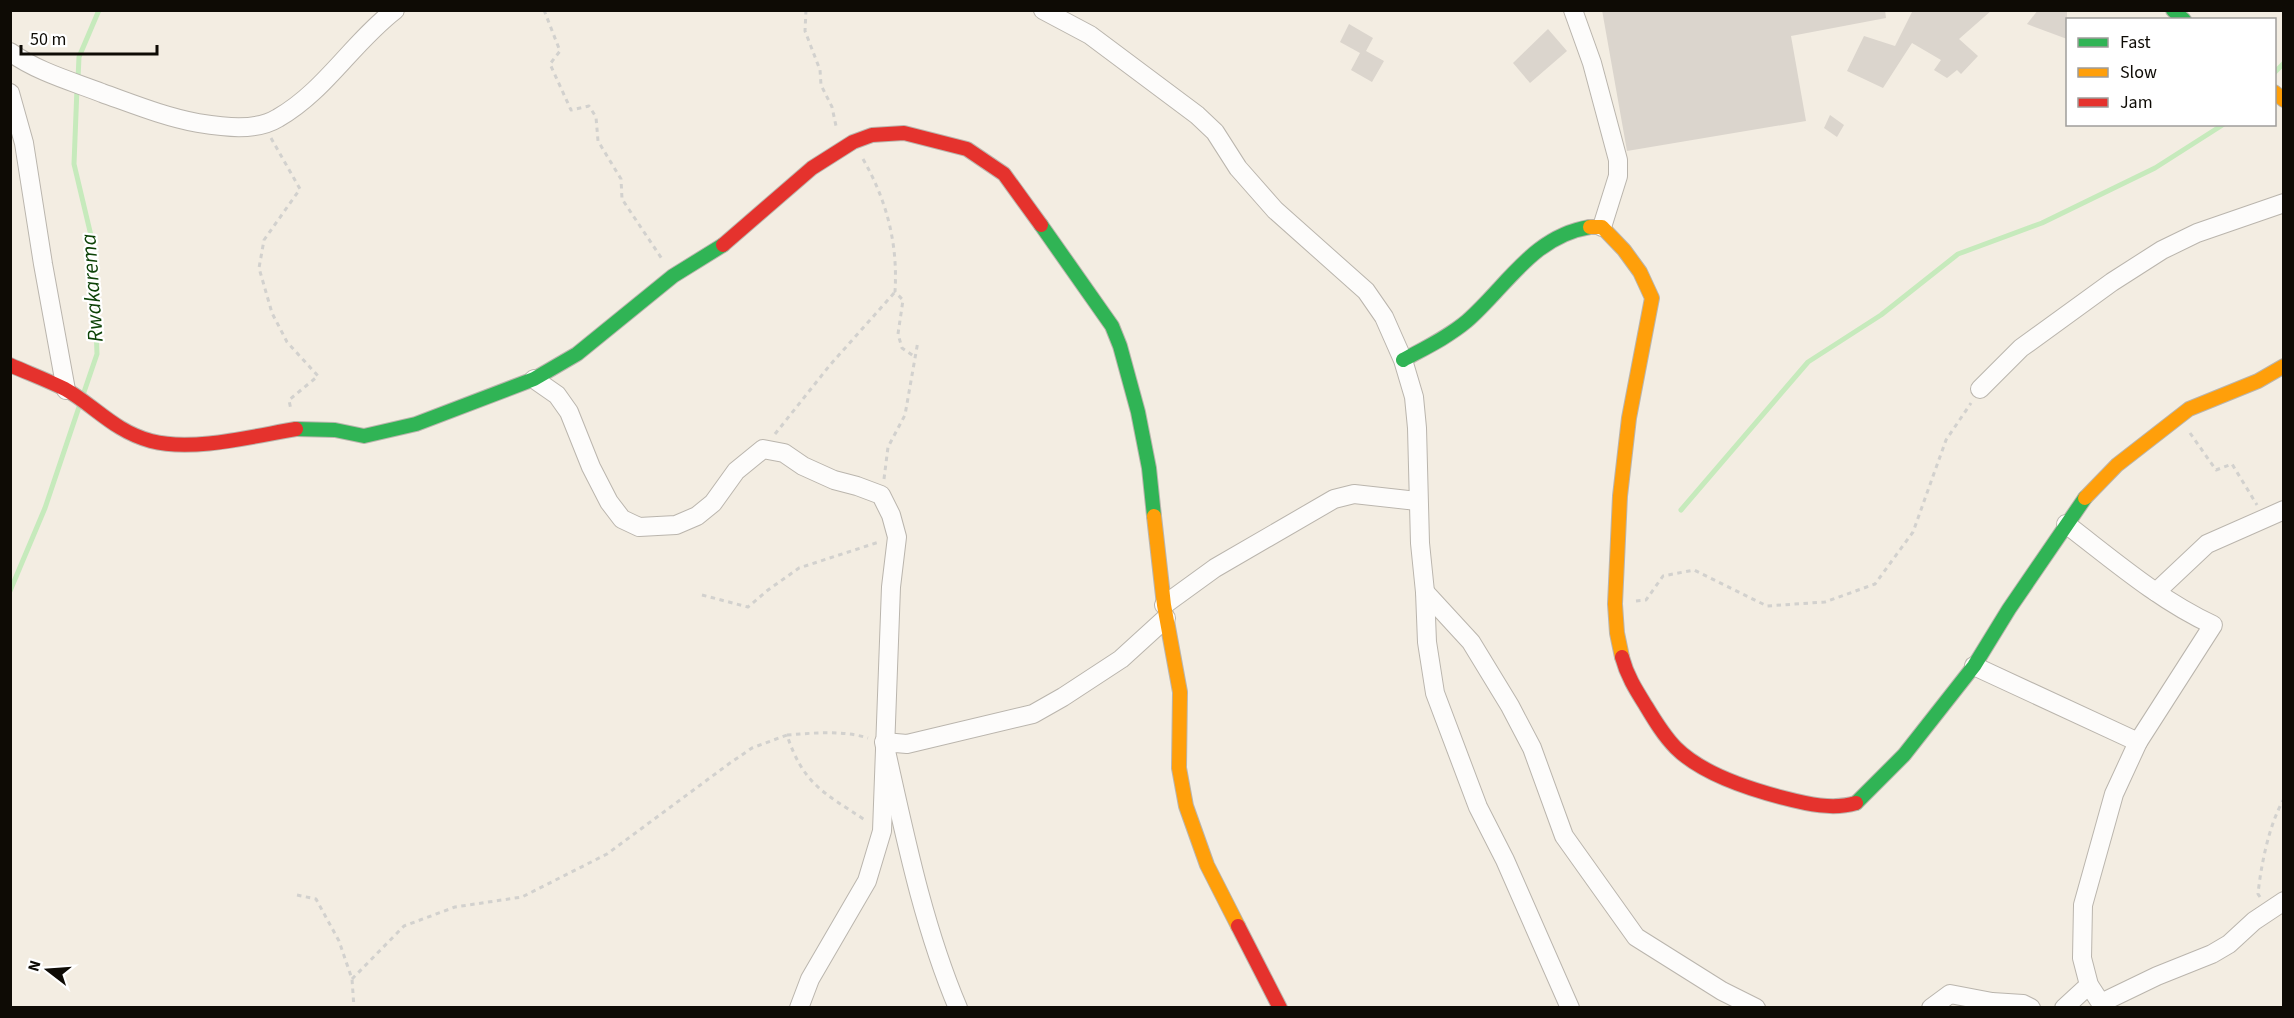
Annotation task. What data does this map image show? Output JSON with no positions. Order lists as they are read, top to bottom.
{
  "water": ["Rwakarema"],
  "legend": ["Fast", "Slow", "Jam"],
  "scale_bar": "50 m",
  "north": "left"
}
